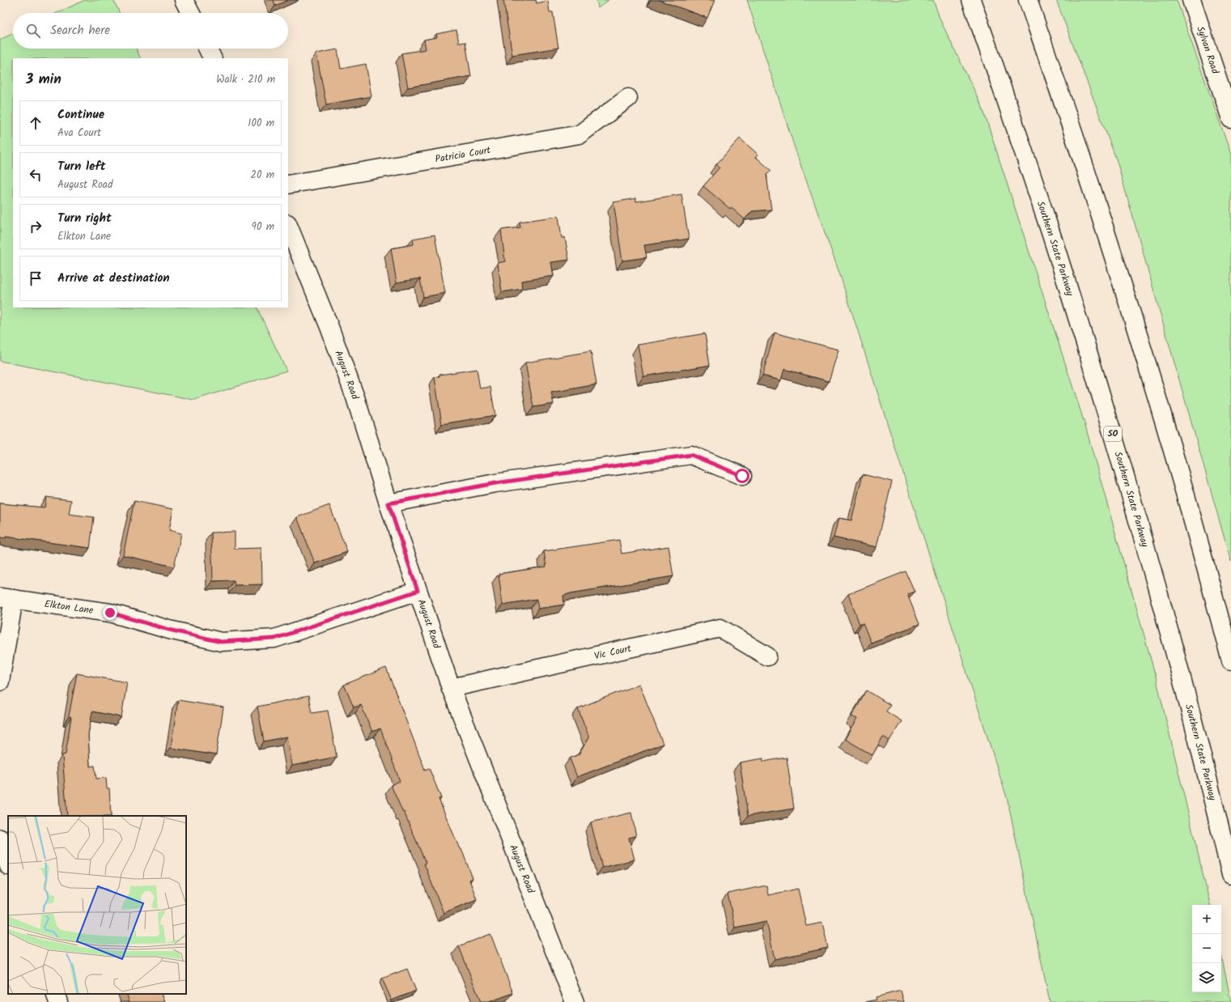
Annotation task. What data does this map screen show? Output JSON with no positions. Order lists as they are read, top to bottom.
{
  "streets": {
    "main road": [
      "Sylvan Road",
      "Patricia Court",
      "Southern State Parkway",
      "August Road",
      "SO",
      "Elkton Lane",
      "Vic Court"
    ]
  },
  "crossings": [
    ["August Road", "Elkton Lane"],
    ["August Road", "Vic Court"]
  ],
  "page": {
    "search": "Search here",
    "heading": ["3 min", "Walk · 210 m"],
    "list": [
      ["Continue", "Ava Court", "100 m"],
      ["Turn left", "August Road", "20 m"],
      ["Turn right", "Elkton Lane", "90 m"],
      "Arrive at destination"
    ],
    "map_buttons": ["+", "−"]
  }
}
